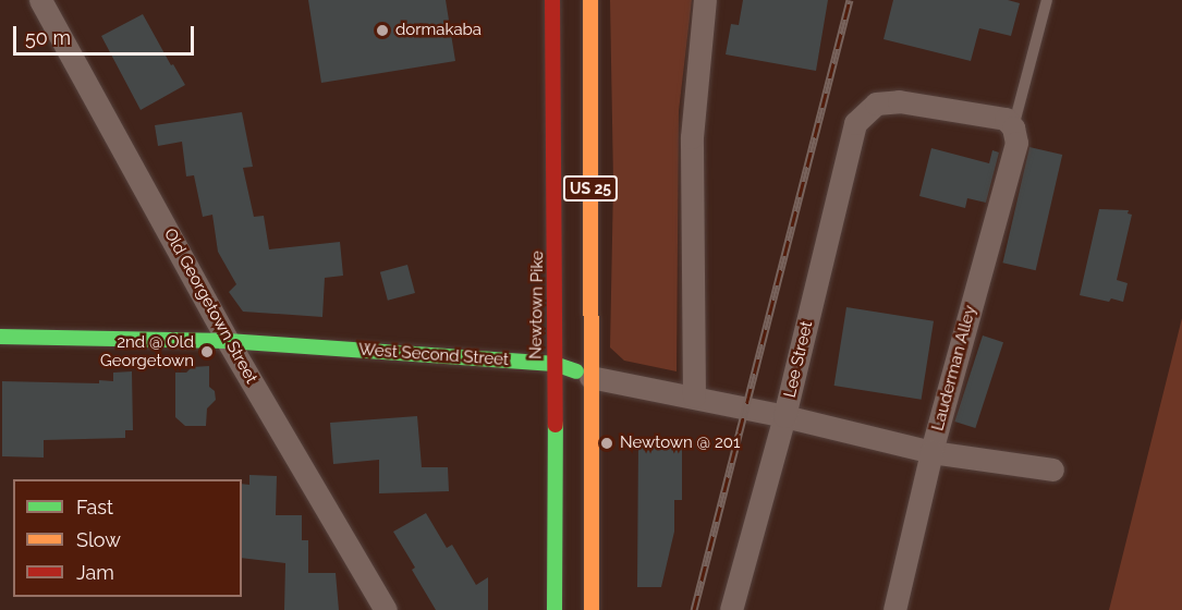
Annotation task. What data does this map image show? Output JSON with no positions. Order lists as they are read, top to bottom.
{
  "streets": {
    "main road": ["US 25", "Newtown Pike", "West Second Street"],
    "street": ["Old Georgetown Street", "Lee Street", "Lauderman Alley"]
  },
  "crossings": [
    ["US 25", "West Second Street"],
    ["Newtown Pike", "West Second Street"],
    ["Old Georgetown Street", "West Second Street"],
    ["West Second Street", "Lee Street"],
    ["West Second Street", "Lauderman Alley"],
    ["Lee Street", "Lauderman Alley"]
  ],
  "places": ["dormakaba", "2nd @ Old Georgetown", "Newtown @ 201"],
  "legend": ["Fast", "Slow", "Jam"],
  "scale_bar": "50 m"
}
